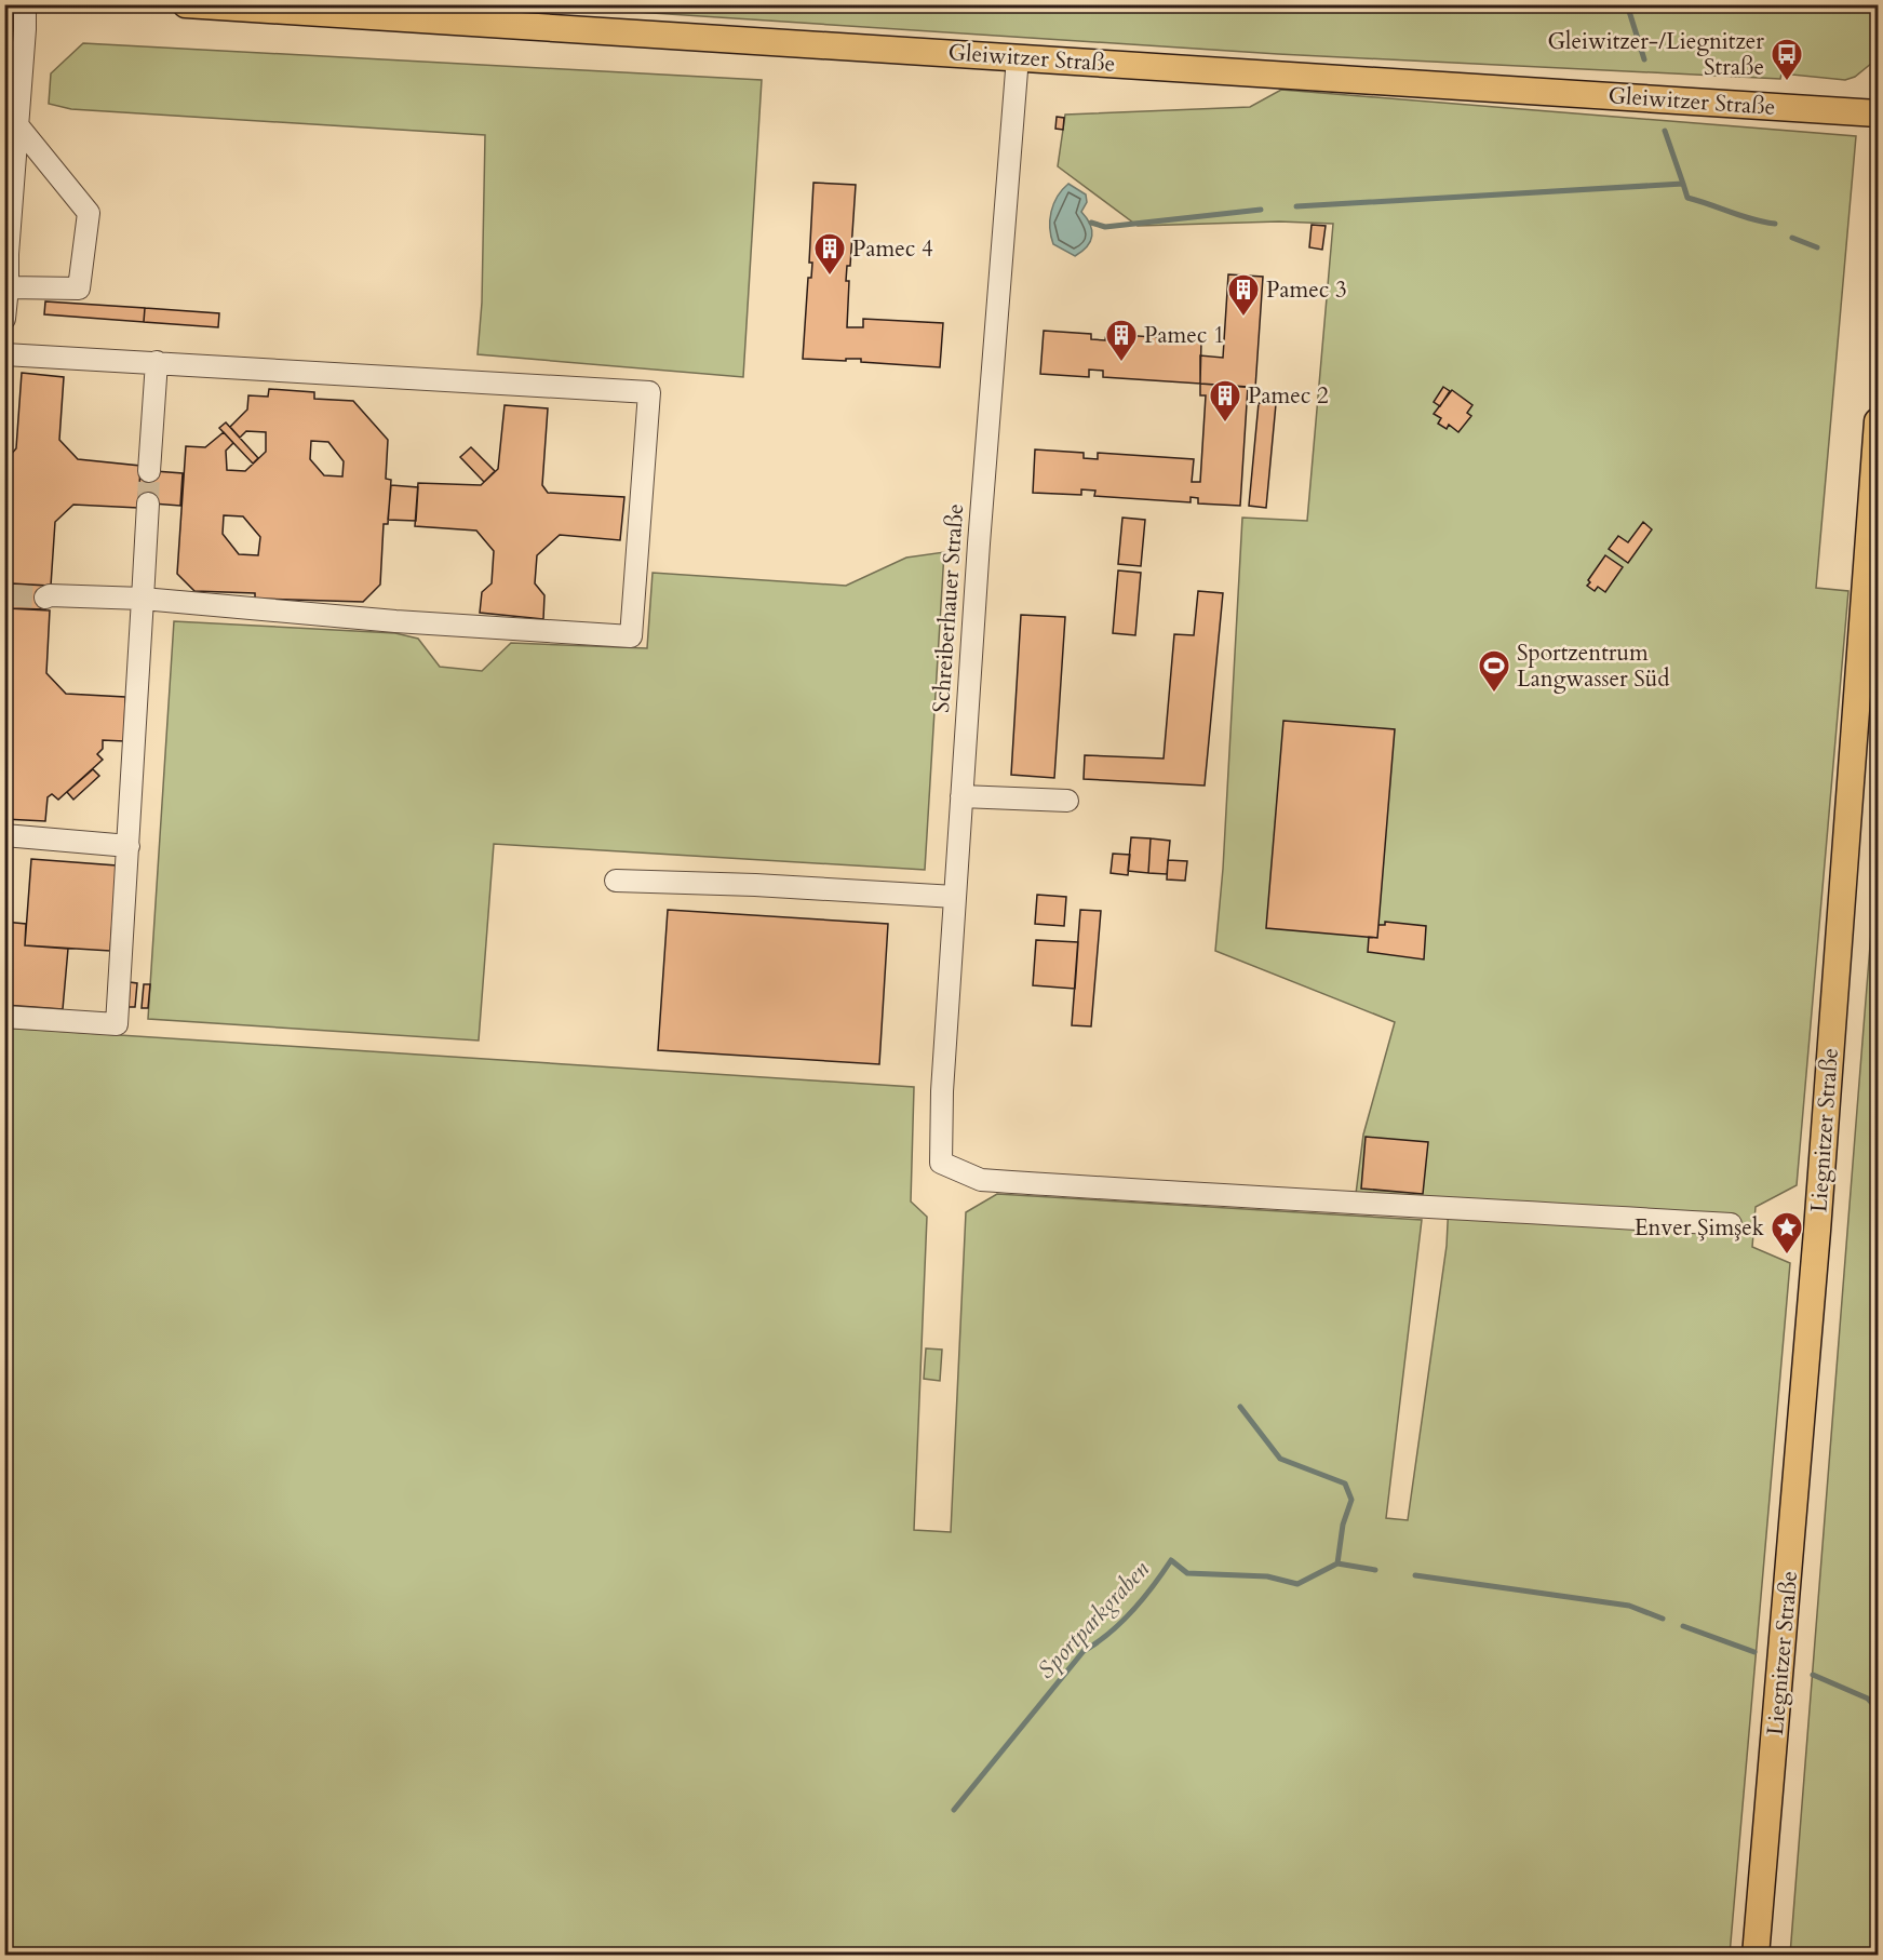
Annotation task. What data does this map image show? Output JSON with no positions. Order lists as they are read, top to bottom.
{
  "streets": {
    "main road": ["Gleiwitzer Straße", "Liegnitzer Straße"],
    "street": ["Schreiberhauer Straße"]
  },
  "crossings": [
    ["Gleiwitzer Straße", "Schreiberhauer Straße"]
  ],
  "water": ["Sportparkgraben"],
  "places": {
    "bus stop": ["Gleiwitzer-/Liegnitzer Straße"],
    "building": [
      "Pamec 4",
      "Pamec 3",
      "Pamec 1",
      "Pamec 2"
    ],
    "sports": ["Sportzentrum Langwasser Süd"],
    "place": ["Enver Şimşek"]
  }
}
